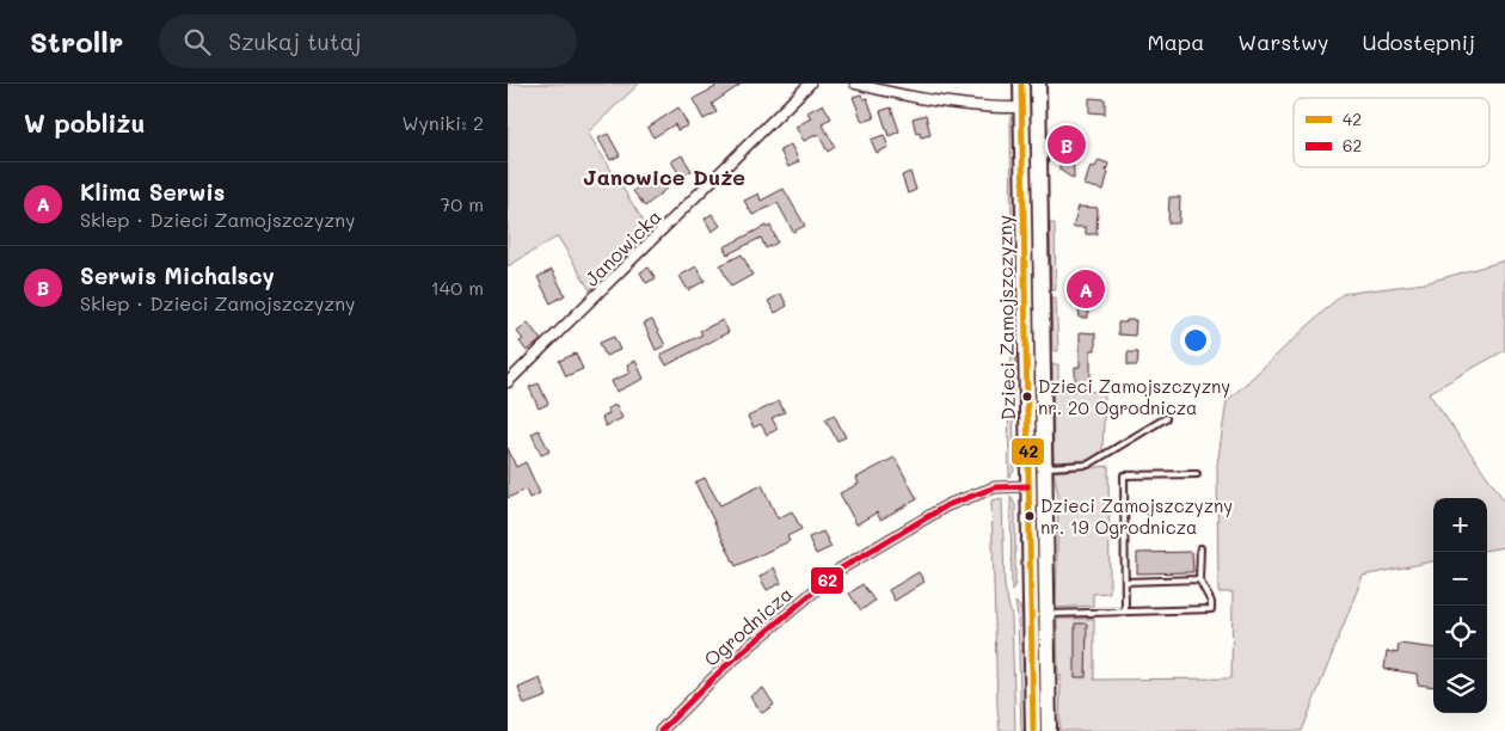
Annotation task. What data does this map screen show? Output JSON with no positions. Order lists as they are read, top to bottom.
{
  "streets": {
    "main road": ["Dzieci Zamojszczyzny"],
    "street": ["Janowicka", "Ogrodnicza"]
  },
  "crossings": [
    ["Dzieci Zamojszczyzny", "Ogrodnicza"]
  ],
  "districts": ["Janowice Duże"],
  "places": ["Dzieci Zamojszczyzny nr. 20 Ogrodnicza", "Dzieci Zamojszczyzny nr. 19 Ogrodnicza"],
  "lines": ["transit line 42", "transit line 62"],
  "legend": ["42", "62"],
  "page": {
    "header": "Strollr",
    "search": "Szukaj tutaj",
    "nav": ["Mapa", "Warstwy", "Udostępnij"],
    "heading": ["W pobliżu", "Wyniki: 2"],
    "pins": ["B", "A"],
    "list": [
      {
        "mark": "A",
        "name": "Klima Serwis",
        "note": "Sklep · Dzieci Zamojszczyzny",
        "value": "70 m"
      },
      {
        "mark": "B",
        "name": "Serwis Michalscy",
        "note": "Sklep · Dzieci Zamojszczyzny",
        "value": "140 m"
      }
    ],
    "map_buttons": ["+", "−"]
  }
}
